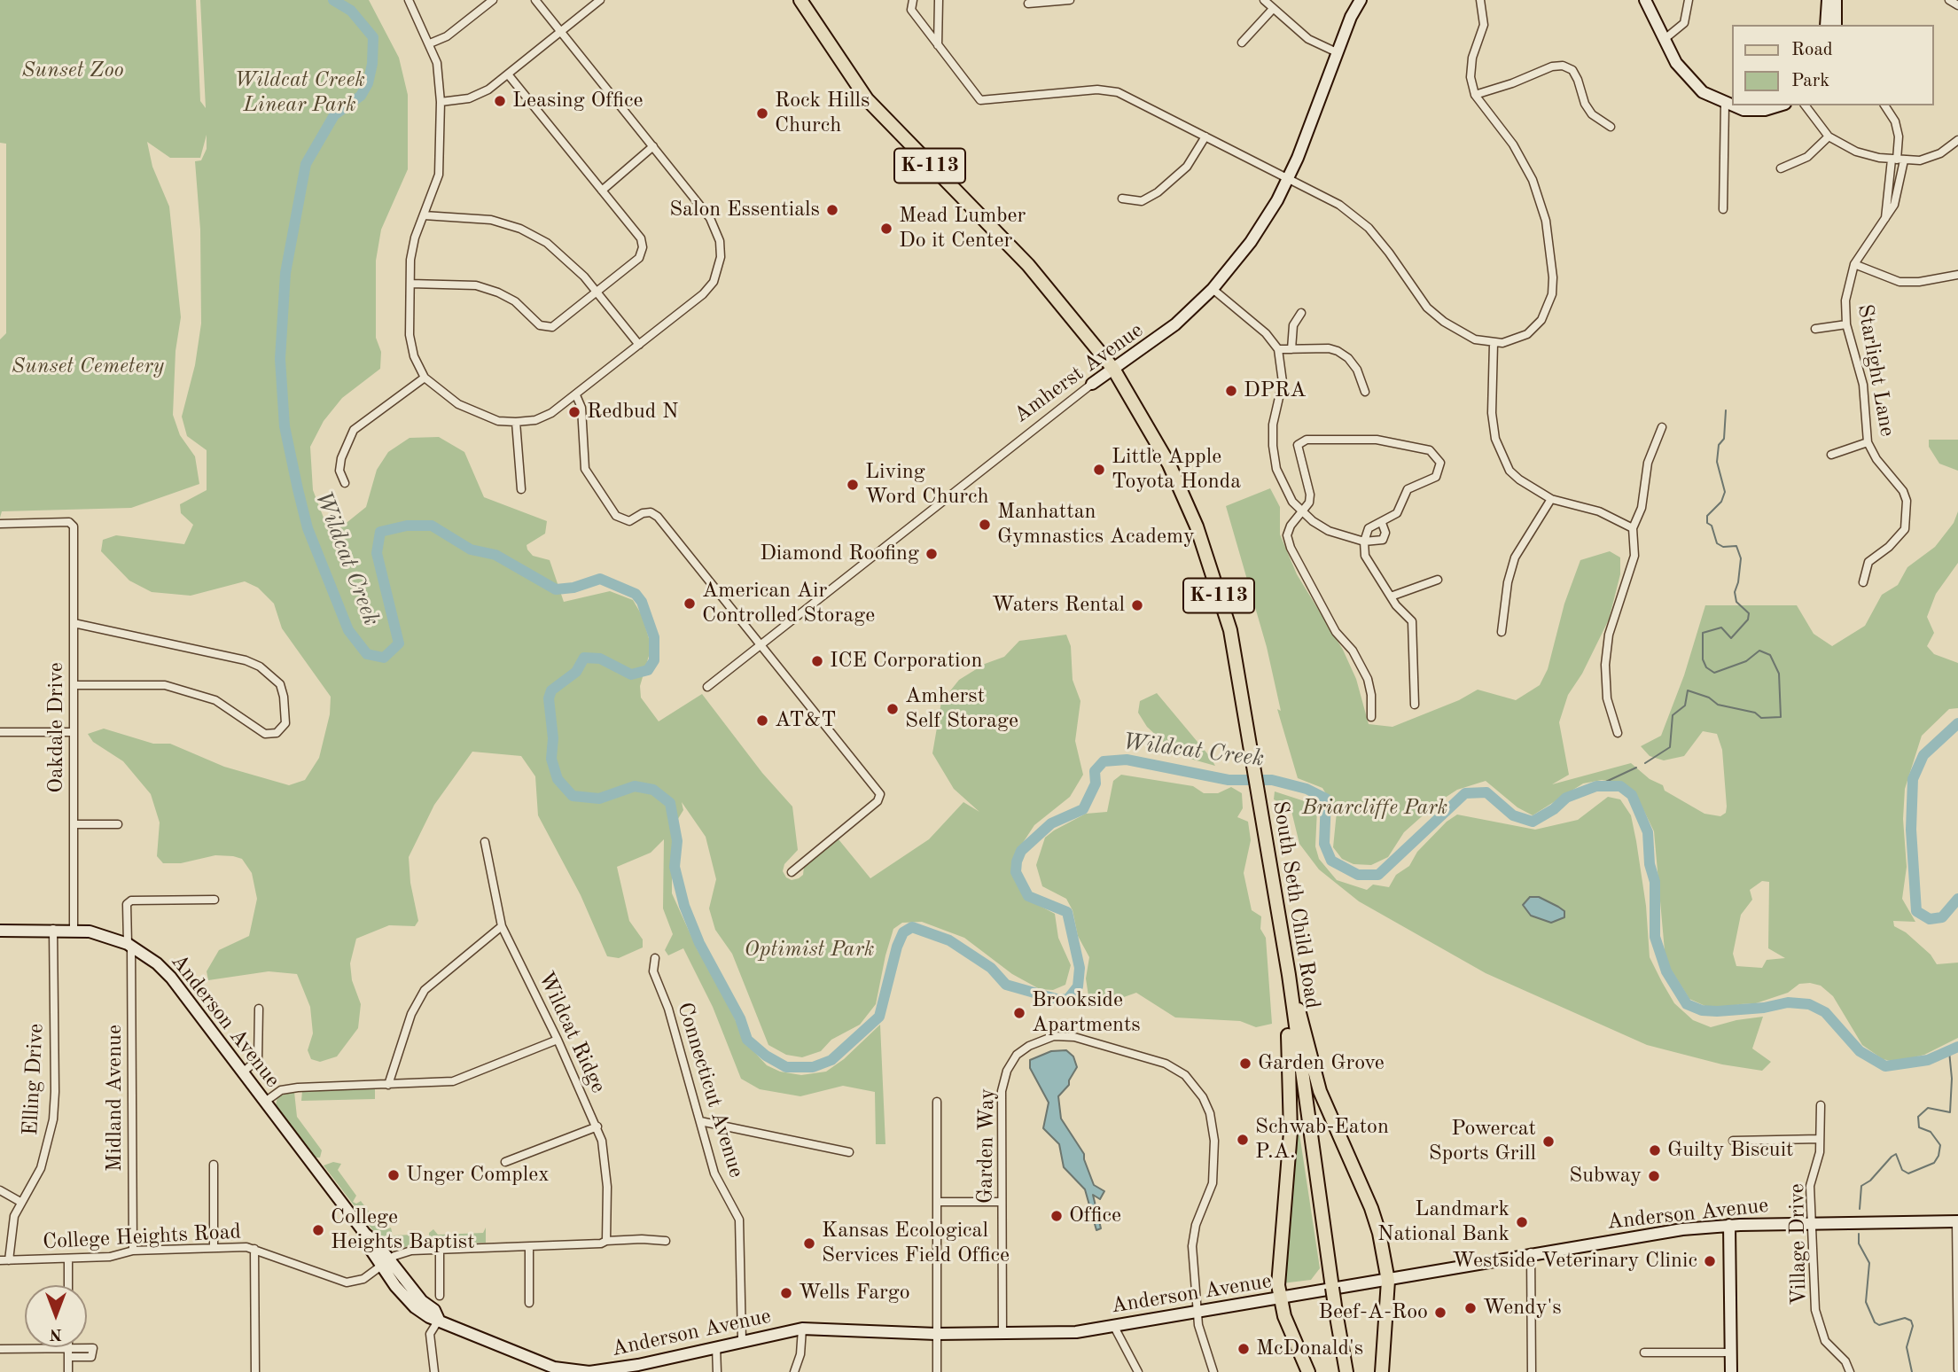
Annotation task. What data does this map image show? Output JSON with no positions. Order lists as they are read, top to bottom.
{
  "streets": {
    "main road": [
      "K-113",
      "Amherst Avenue",
      "South Seth Child Road",
      "Anderson Avenue"
    ],
    "street": [
      "Starlight Lane",
      "Oakdale Drive",
      "Wildcat Ridge",
      "Elling Drive",
      "Connecticut Avenue",
      "Midland Avenue",
      "Garden Way",
      "College Heights Road",
      "Village Drive"
    ]
  },
  "crossings": [
    ["Amherst Avenue", "South Seth Child Road"],
    ["Oakdale Drive", "Anderson Avenue"],
    ["Anderson Avenue", "Elling Drive"],
    ["Anderson Avenue", "Connecticut Avenue"],
    ["Anderson Avenue", "Midland Avenue"],
    ["Anderson Avenue", "Garden Way"],
    ["Anderson Avenue", "College Heights Road"],
    ["Anderson Avenue", "Village Drive"],
    ["Wildcat Ridge", "College Heights Road"],
    ["Elling Drive", "College Heights Road"],
    ["Midland Avenue", "College Heights Road"]
  ],
  "water": ["Wildcat Creek"],
  "parks": [
    "Sunset Zoo",
    "Wildcat Creek Linear Park",
    "Sunset Cemetery",
    "Briarcliffe Park",
    "Optimist Park"
  ],
  "places": [
    "Leasing Office",
    "Rock Hills Church",
    "Salon Essentials",
    "Mead Lumber Do it Center",
    "DPRA",
    "Redbud N",
    "Little Apple Toyota Honda",
    "Living Word Church",
    "Manhattan Gymnastics Academy",
    "Diamond Roofing",
    "American Air Controlled Storage",
    "Waters Rental",
    "ICE Corporation",
    "Amherst Self Storage",
    "AT&T",
    "Brookside Apartments",
    "Garden Grove",
    "Schwab-Eaton P.A.",
    "Powercat Sports Grill",
    "Guilty Biscuit",
    "Unger Complex",
    "Subway",
    "Office",
    "Landmark National Bank",
    "College Heights Baptist",
    "Kansas Ecological Services Field Office",
    "Westside Veterinary Clinic",
    "Wells Fargo",
    "Wendy's",
    "Beef-A-Roo",
    "McDonald's"
  ],
  "legend": ["Road", "Park"],
  "north": "bottom"
}
